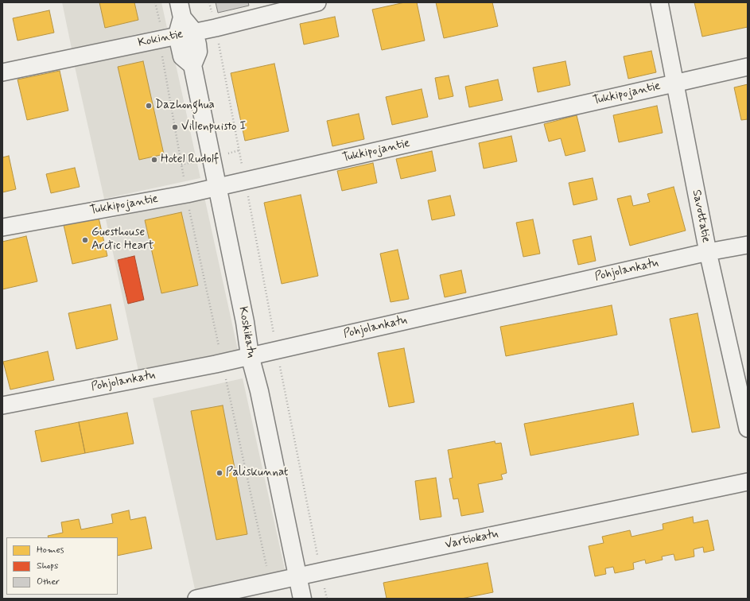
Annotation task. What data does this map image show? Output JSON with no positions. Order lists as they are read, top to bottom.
{
  "streets": {
    "main road": ["Koskikatu"],
    "street": [
      "Kokintie",
      "Tukkipojantie",
      "Savottatie",
      "Pohjolankatu",
      "Vartiokatu"
    ]
  },
  "crossings": [
    ["Kokintie", "Koskikatu"],
    ["Tukkipojantie", "Savottatie"],
    ["Tukkipojantie", "Koskikatu"],
    ["Savottatie", "Pohjolankatu"],
    ["Pohjolankatu", "Koskikatu"],
    ["Koskikatu", "Vartiokatu"]
  ],
  "places": [
    "Dazhonghua",
    "Villenpuisto I",
    "Hotel Rudolf",
    "Guesthouse Arctic Heart",
    "Paliskunnat"
  ],
  "legend": ["Homes", "Shops", "Other"]
}
